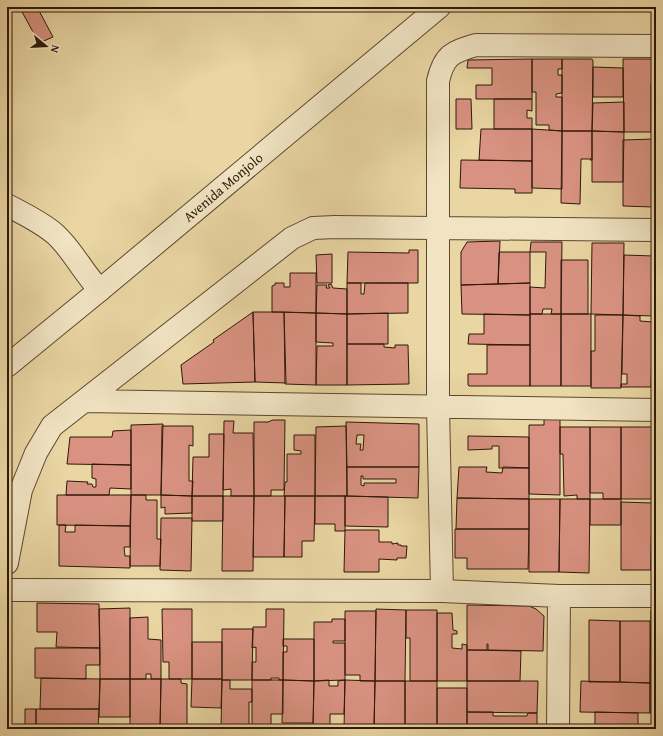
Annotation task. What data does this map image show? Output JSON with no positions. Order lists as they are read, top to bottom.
{
  "streets": {
    "street": ["Avenida Monjolo"]
  },
  "north": "right"
}
